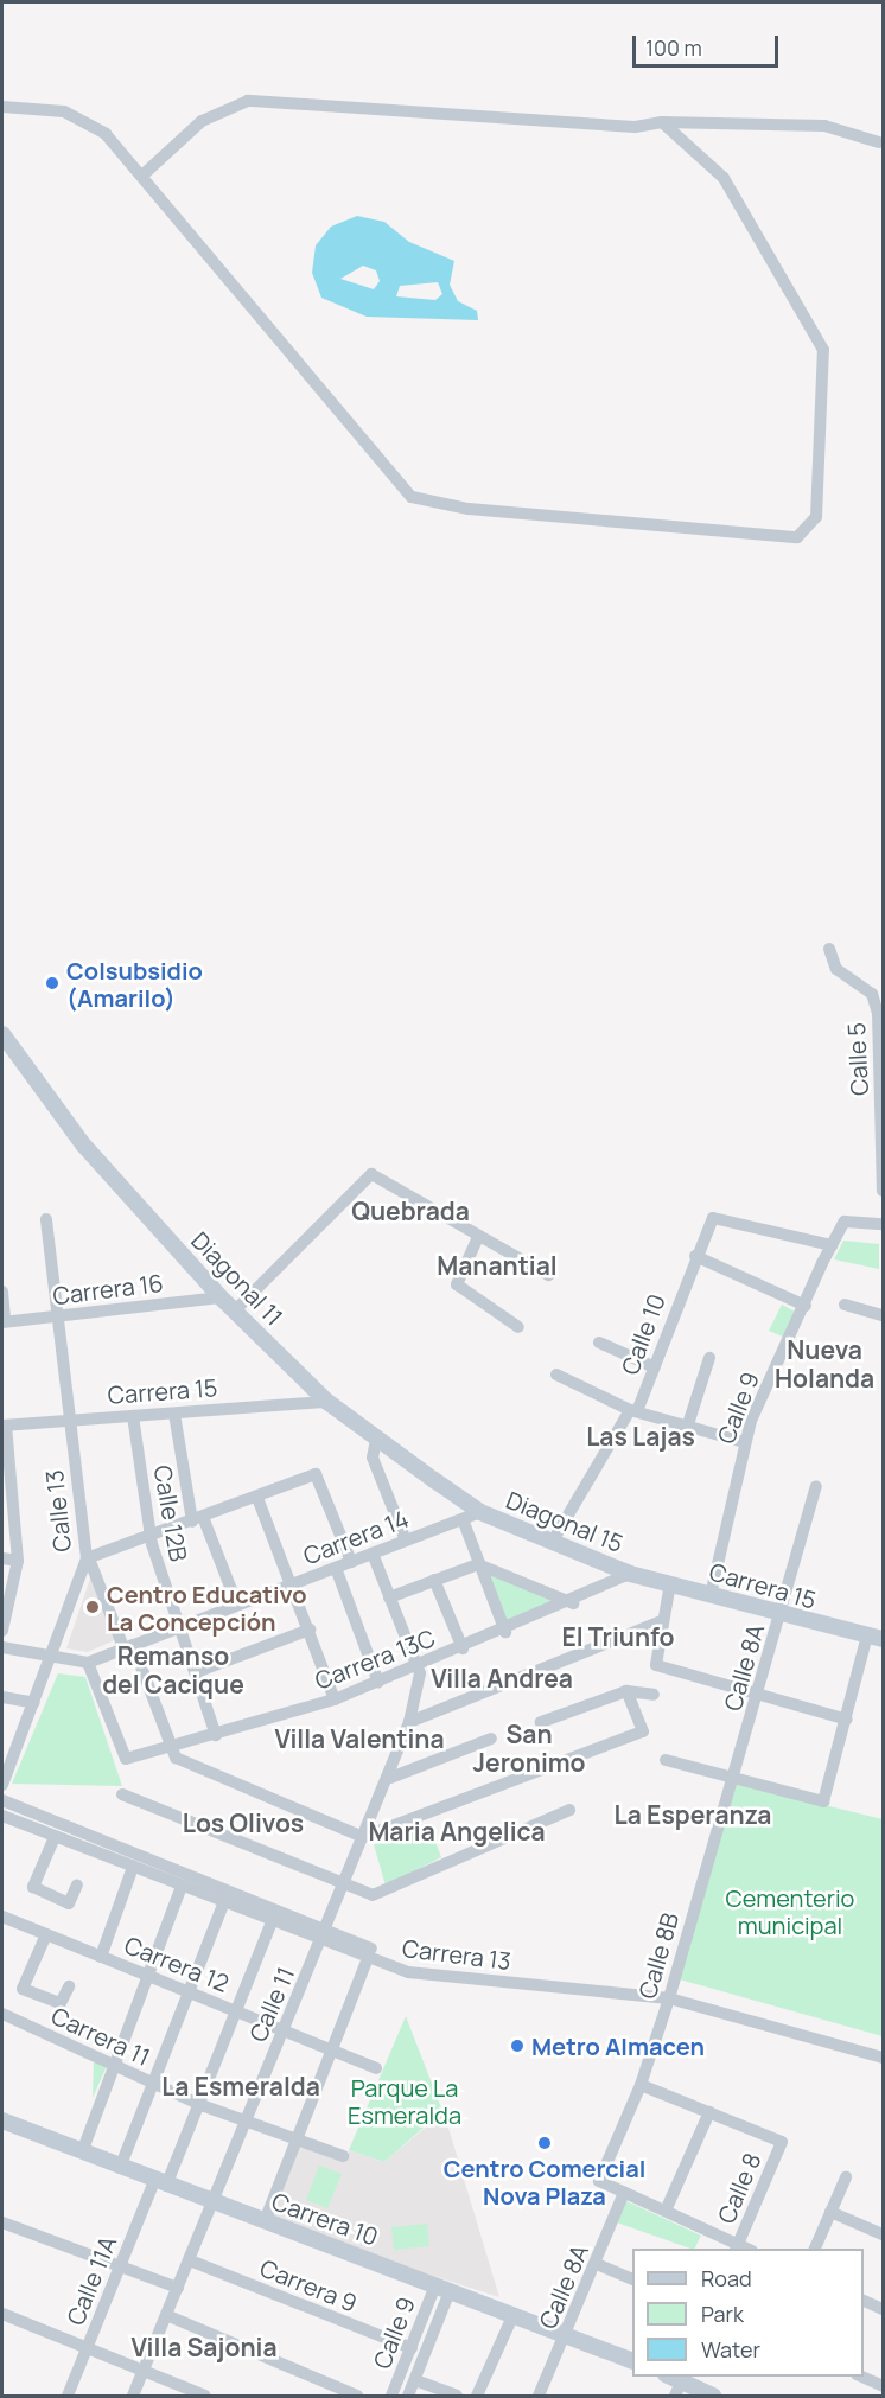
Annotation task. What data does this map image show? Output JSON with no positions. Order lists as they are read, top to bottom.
{
  "streets": {
    "street": [
      "Calle 5",
      "Diagonal 11",
      "Carrera 16",
      "Calle 10",
      "Carrera 15",
      "Calle 9",
      "Calle 13",
      "Calle 12B",
      "Diagonal 15",
      "Carrera 14",
      "Carrera 13C",
      "Calle 8A",
      "Carrera 13",
      "Calle 8B",
      "Carrera 12",
      "Calle 11",
      "Carrera 11",
      "Calle 8",
      "Carrera 10",
      "Calle 11A",
      "Carrera 9"
    ]
  },
  "crossings": [
    ["Diagonal 11", "Carrera 16"],
    ["Diagonal 11", "Carrera 15"],
    ["Diagonal 11", "Diagonal 15"],
    ["Diagonal 11", "Carrera 14"],
    ["Carrera 16", "Calle 13"],
    ["Calle 10", "Calle 9"],
    ["Carrera 15", "Calle 9"],
    ["Carrera 15", "Calle 13"],
    ["Carrera 15", "Calle 12B"],
    ["Carrera 15", "Diagonal 15"],
    ["Carrera 15", "Carrera 13C"],
    ["Carrera 15", "Calle 8A"],
    ["Calle 9", "Carrera 10"],
    ["Calle 9", "Carrera 9"],
    ["Calle 12B", "Carrera 14"],
    ["Calle 12B", "Carrera 13C"],
    ["Diagonal 15", "Carrera 14"],
    ["Diagonal 15", "Carrera 13C"],
    ["Carrera 14", "Carrera 13C"],
    ["Carrera 13C", "Calle 11"],
    ["Calle 8A", "Calle 8B"],
    ["Calle 8A", "Carrera 10"],
    ["Carrera 13", "Calle 8B"],
    ["Carrera 13", "Calle 11"],
    ["Carrera 13", "Calle 11A"],
    ["Carrera 12", "Calle 11"],
    ["Carrera 12", "Calle 11A"],
    ["Calle 11", "Carrera 11"],
    ["Calle 11", "Carrera 10"],
    ["Calle 11", "Carrera 9"],
    ["Carrera 11", "Calle 11A"],
    ["Carrera 10", "Calle 11A"]
  ],
  "districts": [
    "Quebrada",
    "Manantial",
    "Nueva Holanda",
    "Las Lajas",
    "El Triunfo",
    "Remanso del Cacique",
    "Villa Andrea",
    "San Jeronimo",
    "Villa Valentina",
    "La Esperanza",
    "Los Olivos",
    "Maria Angelica",
    "La Esmeralda",
    "Villa Sajonia"
  ],
  "parks": ["Cementerio municipal", "Parque La Esmeralda"],
  "places": [
    "Colsubsidio (Amarilo)",
    "Centro Educativo La Concepción",
    "Metro Almacen",
    "Centro Comercial Nova Plaza"
  ],
  "legend": ["Road", "Park", "Water"],
  "scale_bar": "100 m"
}
